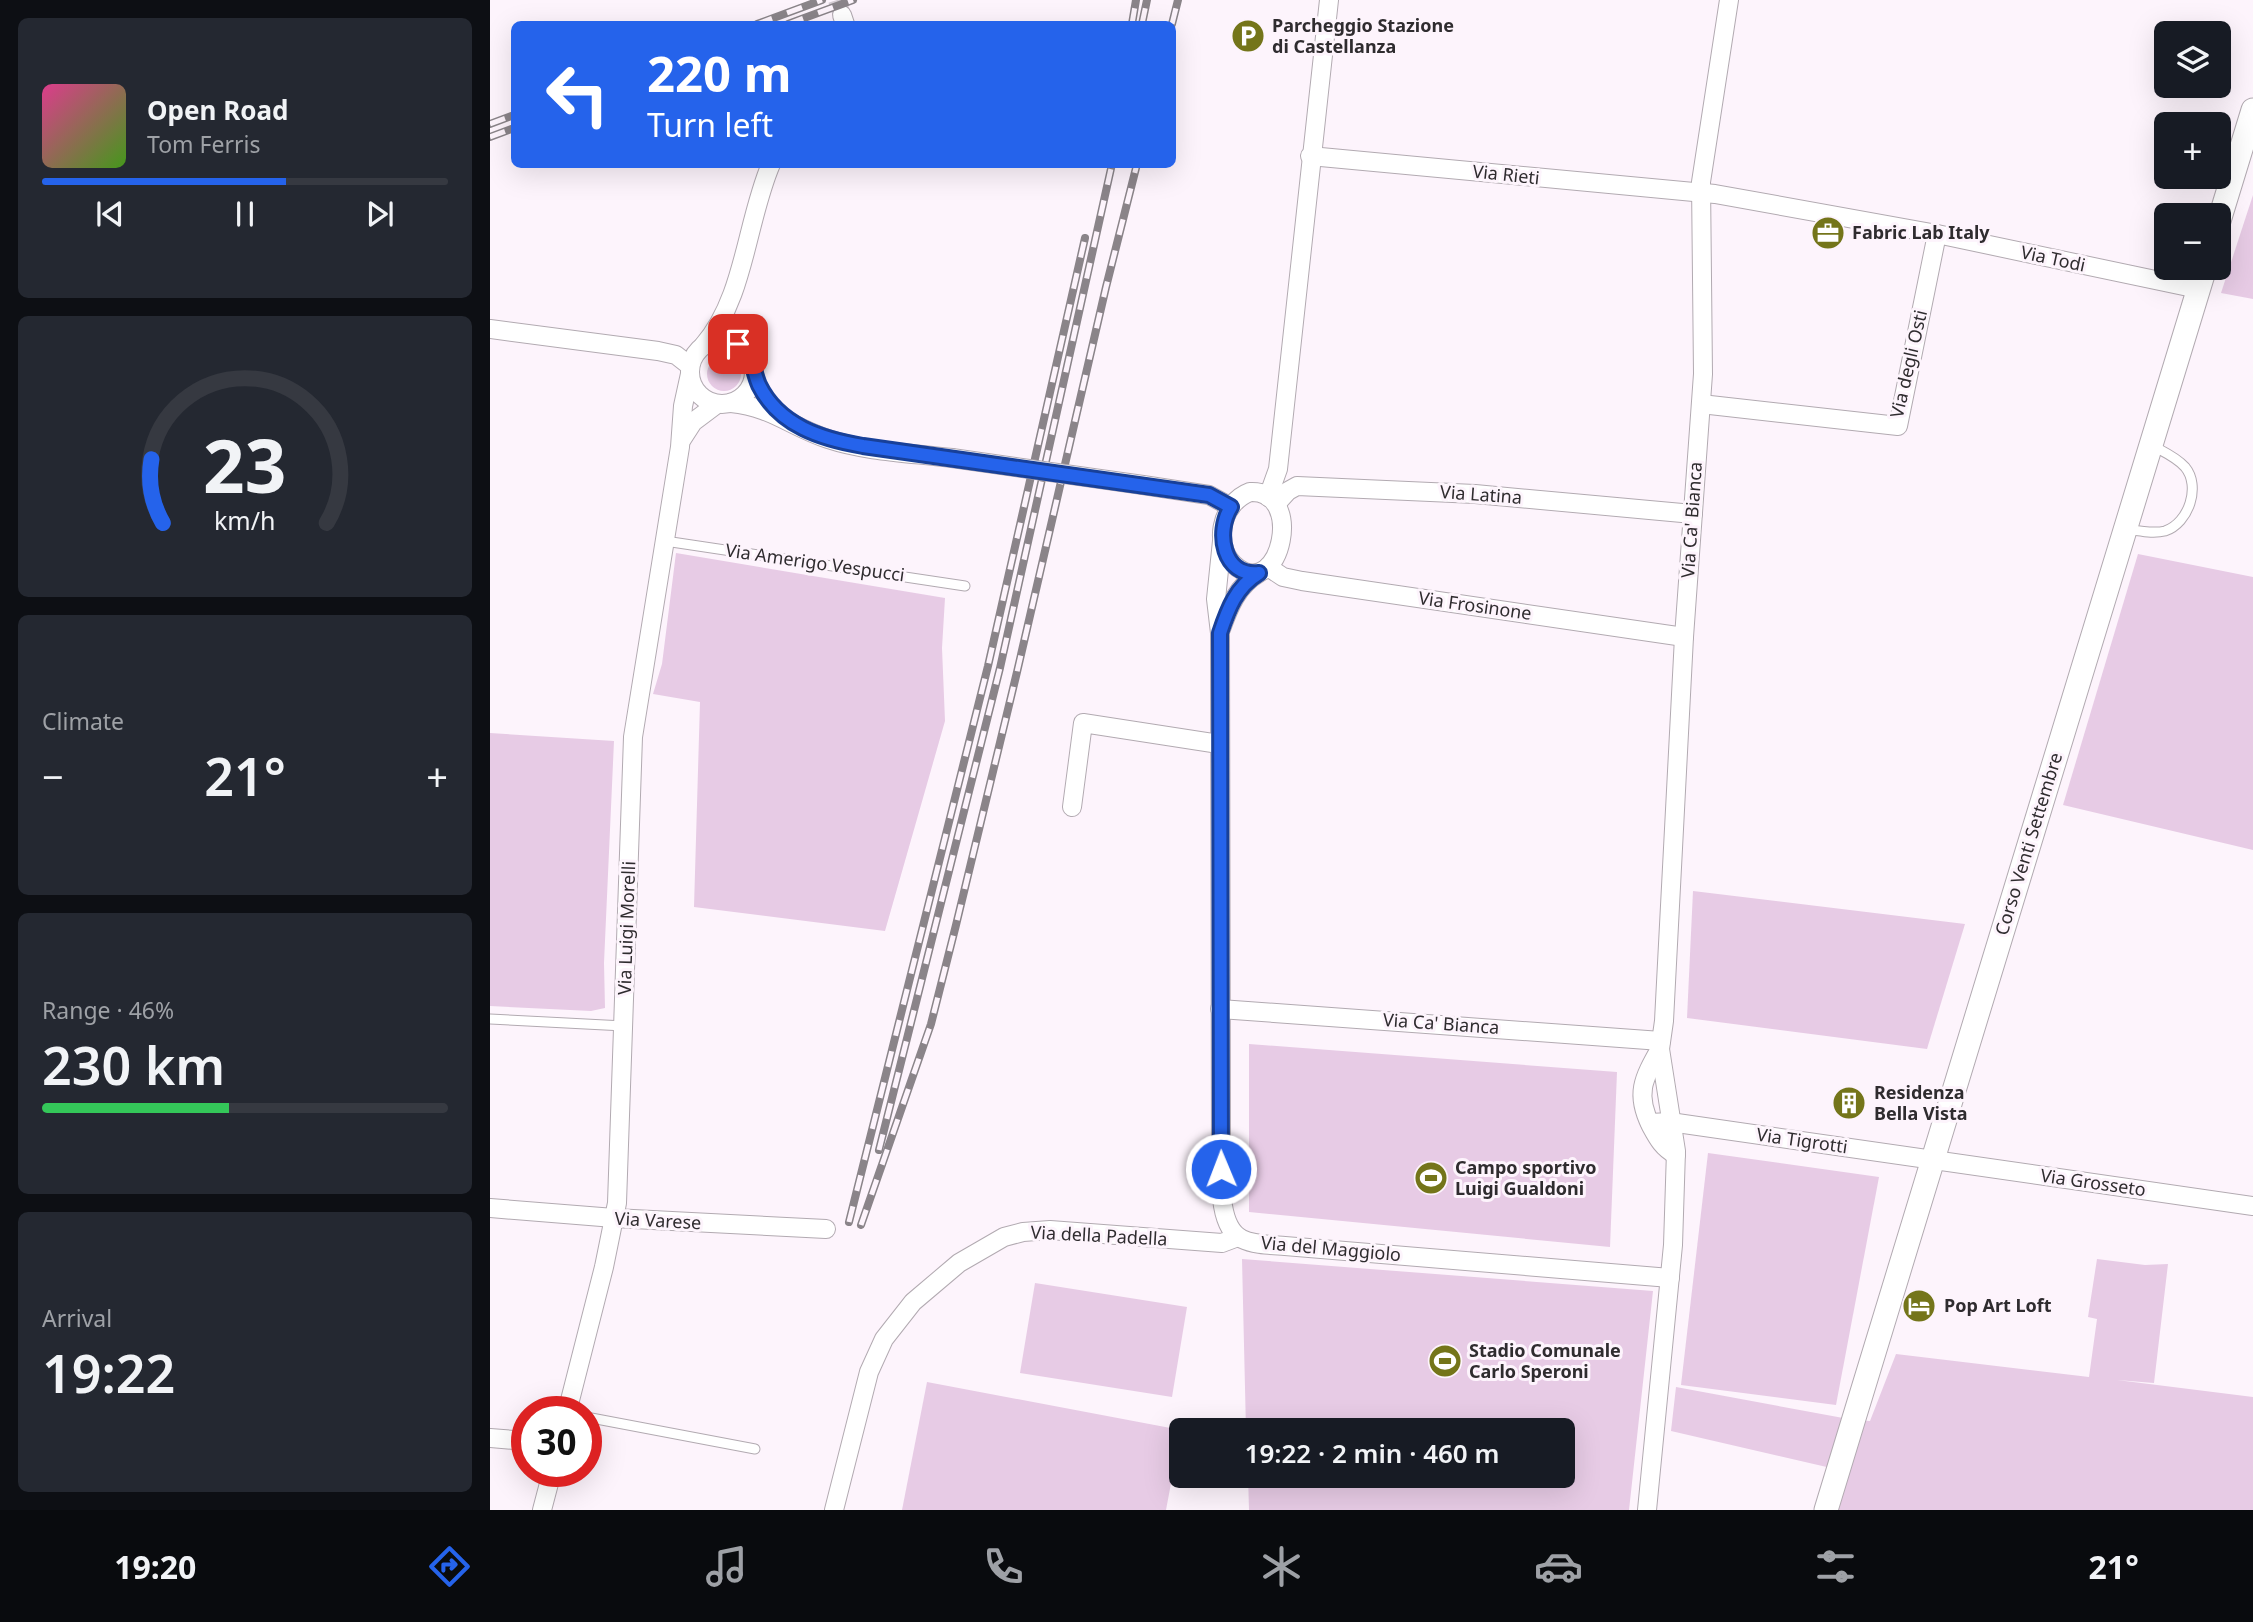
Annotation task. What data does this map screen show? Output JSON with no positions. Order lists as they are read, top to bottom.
{
  "streets": {
    "street": [
      "Via Rieti",
      "Via Todi",
      "Via degli Osti",
      "Via Latina",
      "Via Ca' Bianca",
      "Via Frosinone",
      "Corso Venti Settembre",
      "Via Luigi Morelli",
      "Via Tigrotti",
      "Via Grosseto",
      "Via Varese",
      "Via della Padella",
      "Via del Maggiolo"
    ],
    "lane": ["Via Amerigo Vespucci"]
  },
  "crossings": [
    ["Via Rieti", "Via Todi"],
    ["Via Rieti", "Via Ca' Bianca"],
    ["Via Todi", "Via degli Osti"],
    ["Via Todi", "Via Ca' Bianca"],
    ["Via degli Osti", "Via Ca' Bianca"],
    ["Via Latina", "Via Ca' Bianca"],
    ["Via Latina", "Via Frosinone"],
    ["Via Latina", "Via del Maggiolo"],
    ["Via Ca' Bianca", "Via Frosinone"],
    ["Via Ca' Bianca", "Via Tigrotti"],
    ["Via Ca' Bianca", "Via del Maggiolo"],
    ["Via Amerigo Vespucci", "Via Luigi Morelli"],
    ["Via Frosinone", "Via del Maggiolo"],
    ["Corso Venti Settembre", "Via Tigrotti"],
    ["Corso Venti Settembre", "Via Grosseto"],
    ["Via Luigi Morelli", "Via Varese"],
    ["Via Tigrotti", "Via Grosseto"],
    ["Via della Padella", "Via del Maggiolo"]
  ],
  "places": {
    "parking": ["Parcheggio Stazione di Castellanza"],
    "office": ["Fabric Lab Italy"],
    "building": ["Residenza Bella Vista"],
    "sports": ["Campo sportivo Luigi Gualdoni", "Stadio Comunale Carlo Speroni"],
    "hotel": ["Pop Art Loft"]
  },
  "page": {
    "map_buttons": ["+", "−"],
    "turn": ["220 m", "Turn left"],
    "song": ["Open Road", "Tom Ferris"],
    "tile": [
      "Climate",
      ["Range · 46%", "230 km"],
      ["Arrival", "19:22"]
    ],
    "heat": ["−", "21°", "+"],
    "limit": "30",
    "trip": "19:22 · 2 min · 460 m",
    "tabs": ["19:20", "21°"],
    "gauge": ["23", "km/h"]
  }
}
